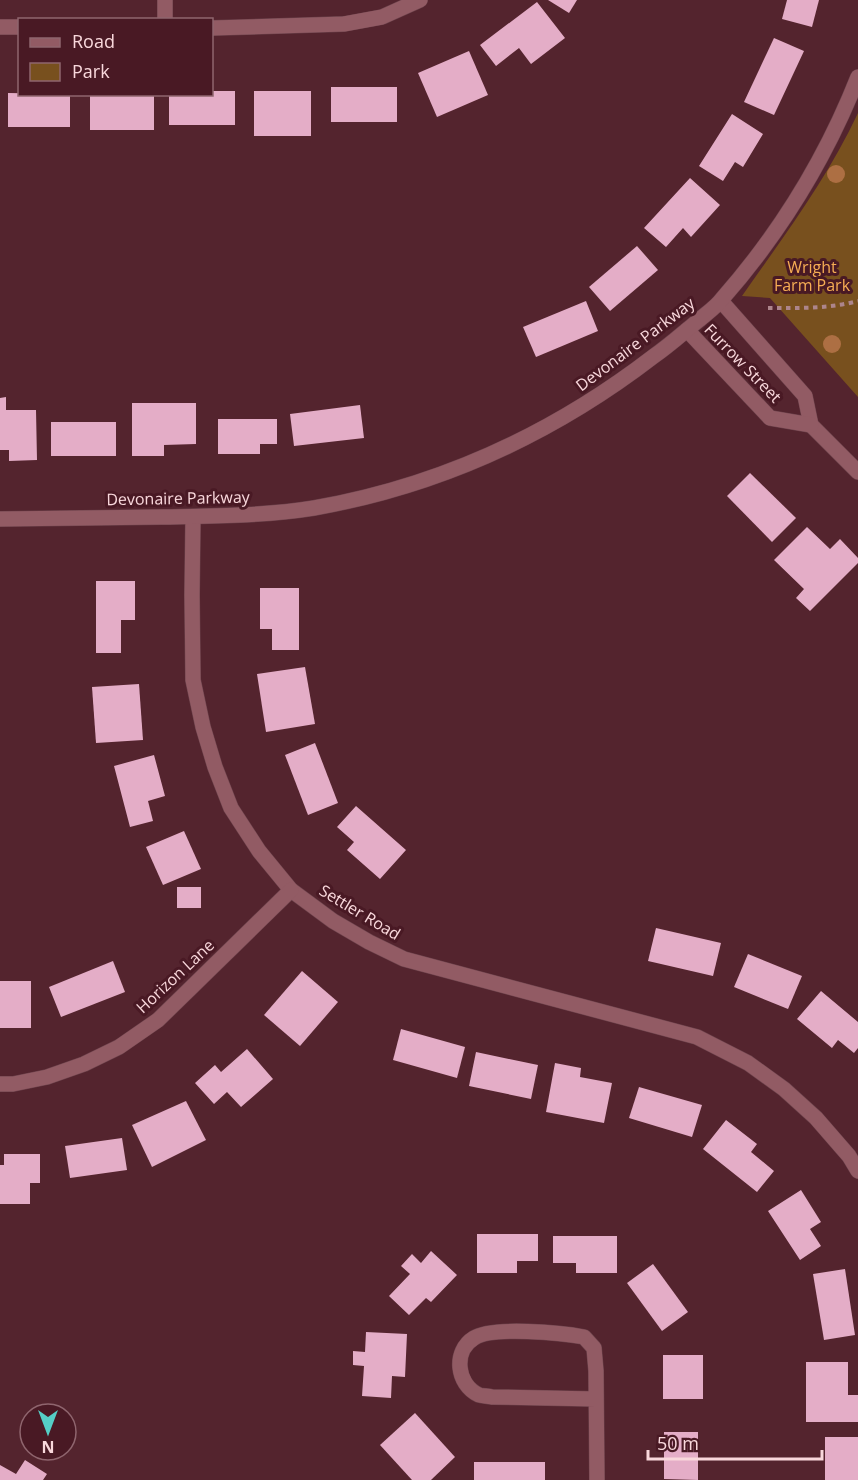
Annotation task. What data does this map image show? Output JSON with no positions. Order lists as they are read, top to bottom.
{
  "streets": {
    "street": [
      "Devonaire Parkway",
      "Furrow Street",
      "Settler Road",
      "Horizon Lane"
    ]
  },
  "crossings": [
    ["Devonaire Parkway", "Furrow Street"],
    ["Devonaire Parkway", "Settler Road"],
    ["Settler Road", "Horizon Lane"]
  ],
  "parks": ["Wright Farm Park"],
  "legend": ["Road", "Park"],
  "scale_bar": "50 m",
  "north": "bottom"
}
